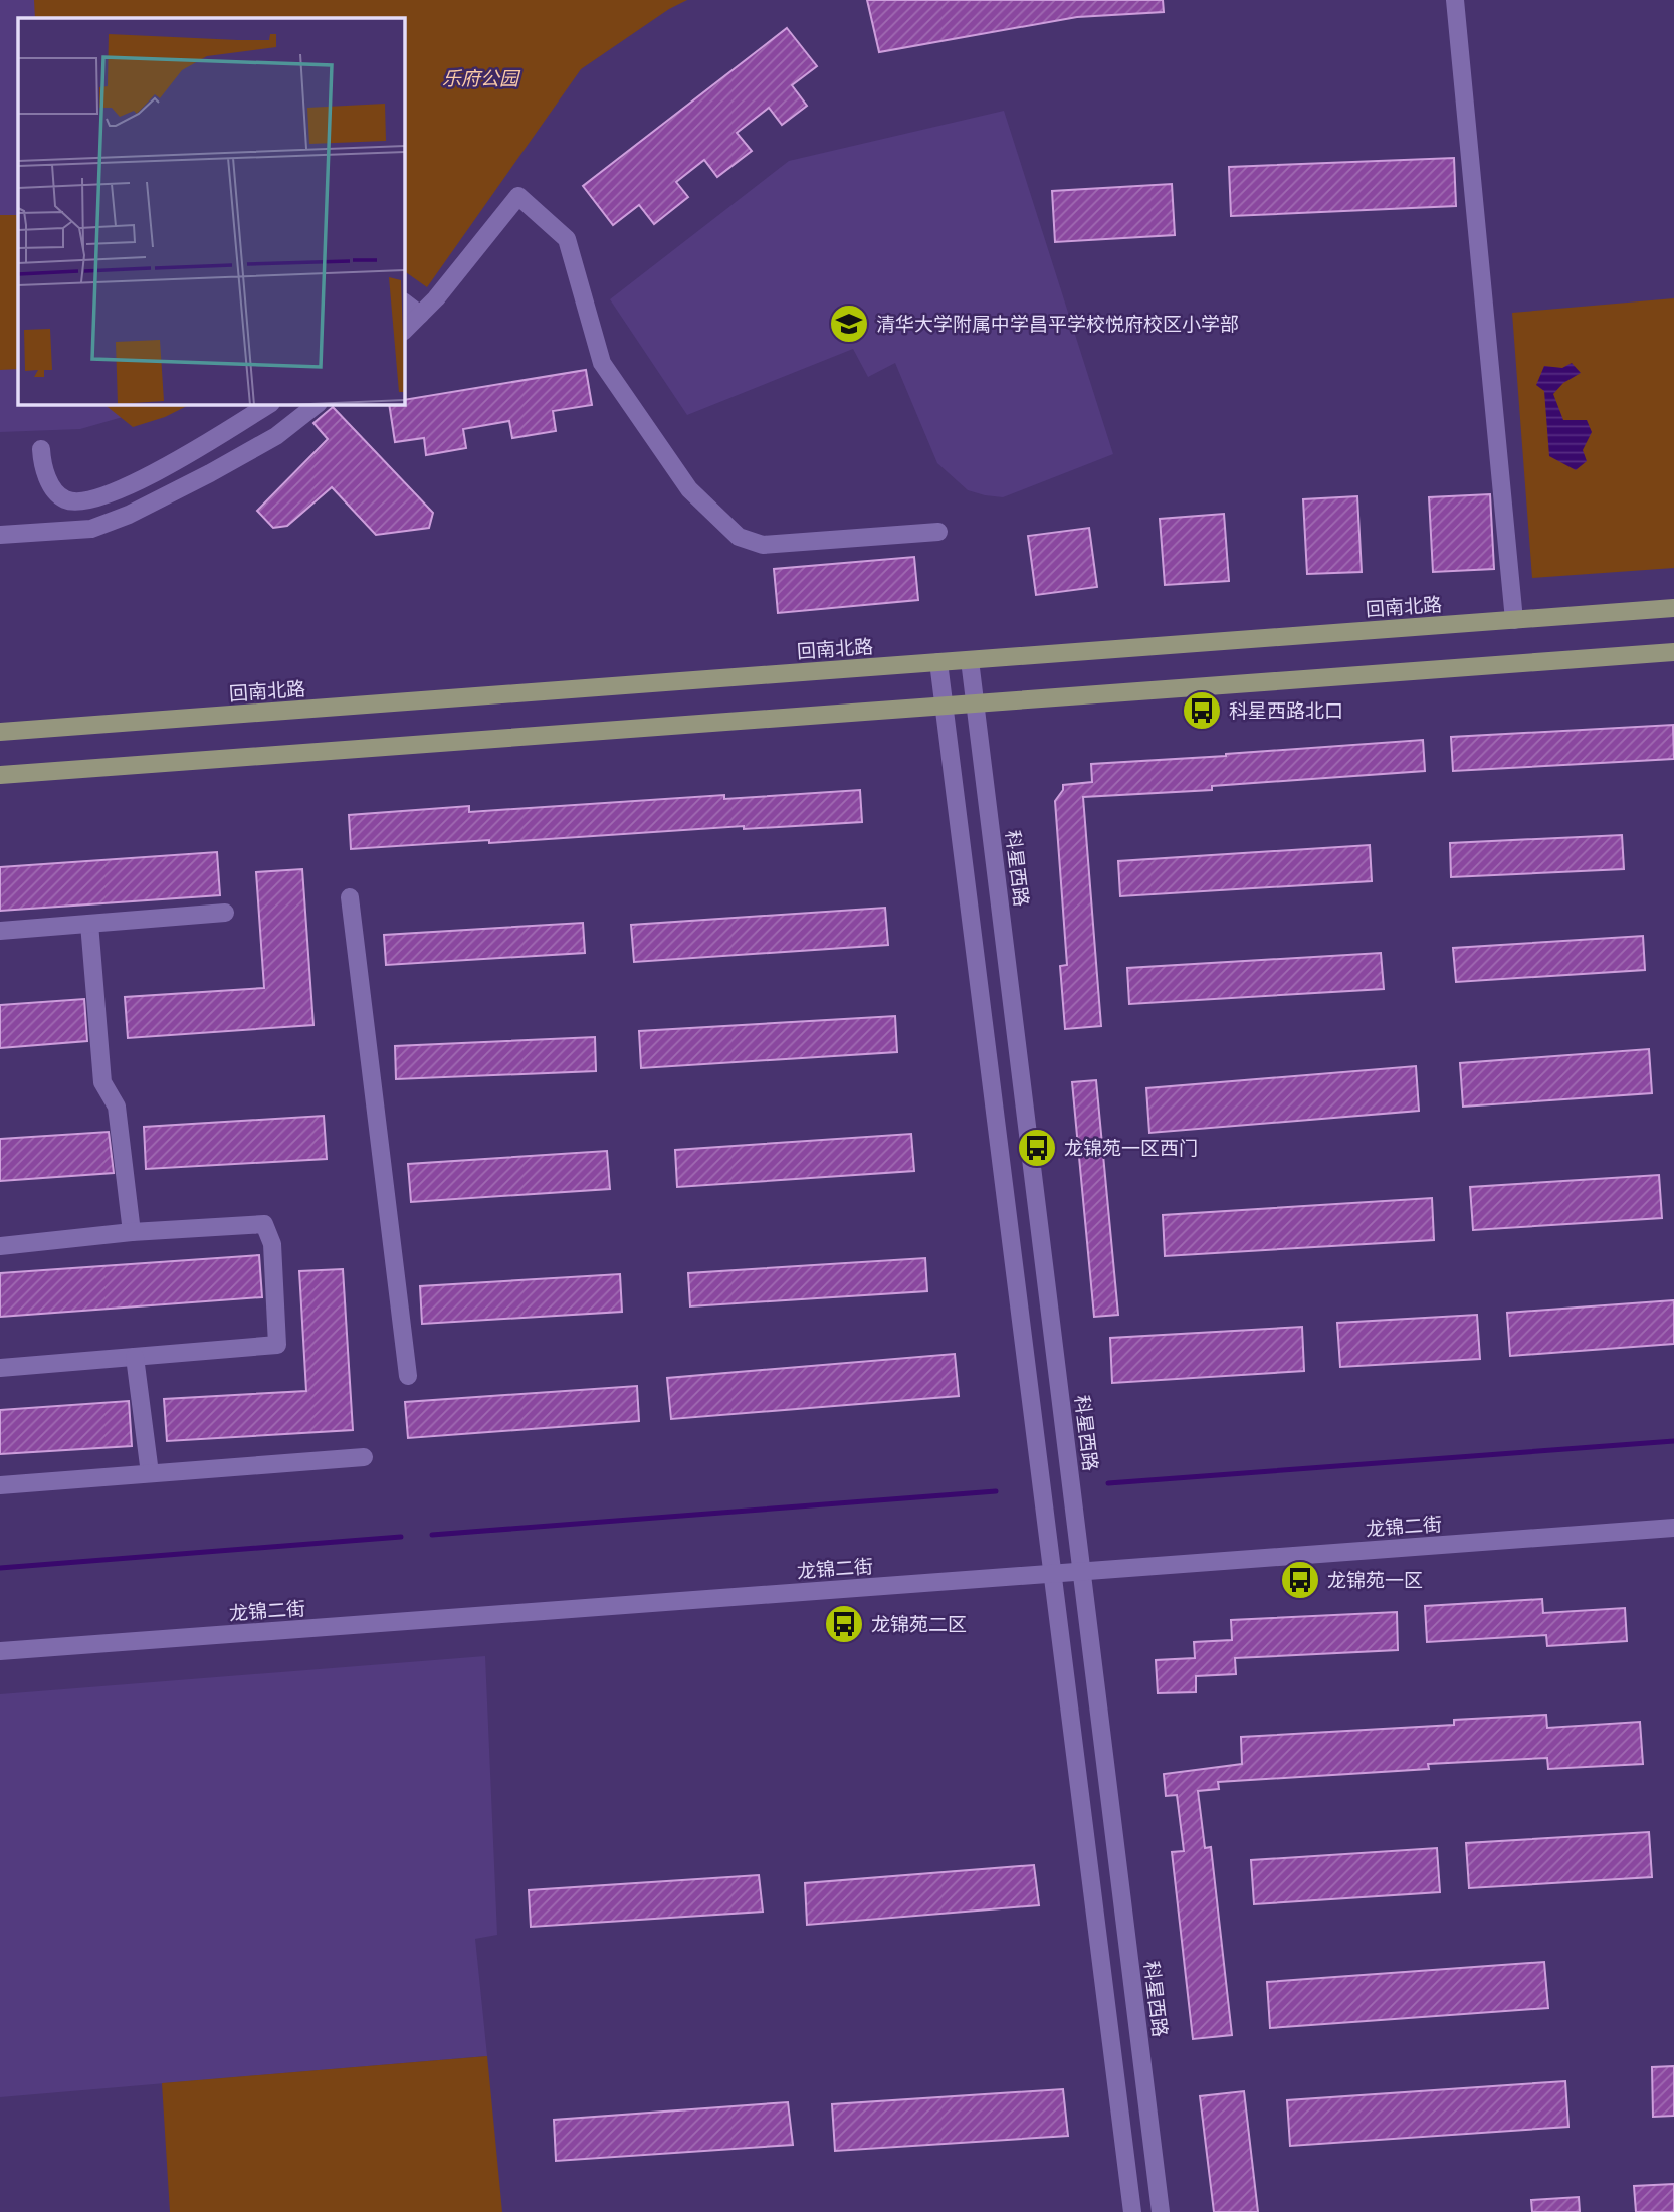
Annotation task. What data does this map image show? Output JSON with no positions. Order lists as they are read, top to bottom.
{
  "streets": {
    "main road": ["回南北路"],
    "street": ["科星西路", "龙锦二街"]
  },
  "crossings": [
    ["回南北路", "科星西路"],
    ["科星西路", "龙锦二街"]
  ],
  "parks": ["乐府公园"],
  "places": {
    "school or university": ["清华大学附属中学昌平学校悦府校区小学部"],
    "bus stop": [
      "科星西路北口",
      "龙锦苑一区西门",
      "龙锦苑一区",
      "龙锦苑二区"
    ]
  }
}
